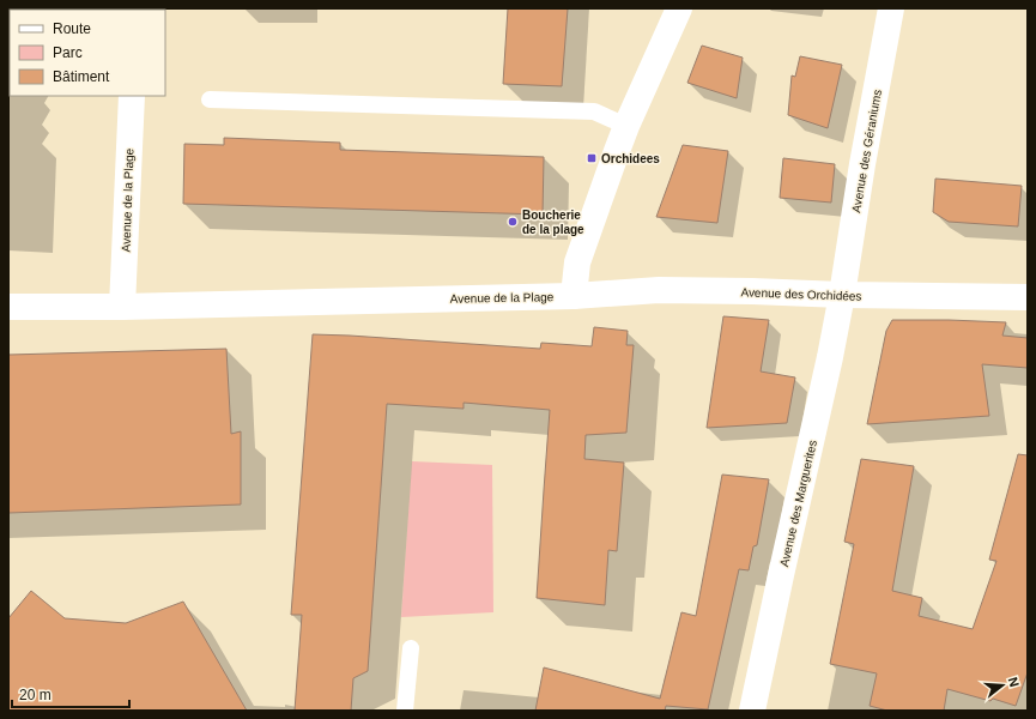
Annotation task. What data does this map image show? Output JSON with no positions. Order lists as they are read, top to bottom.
{
  "streets": {
    "street": [
      "Avenue des Géraniums",
      "Avenue de la Plage",
      "Avenue des Orchidées",
      "Avenue des Marguerites"
    ]
  },
  "crossings": [
    ["Avenue des Géraniums", "Avenue des Orchidées"],
    ["Avenue des Géraniums", "Avenue des Marguerites"],
    ["Avenue de la Plage", "Avenue des Orchidées"],
    ["Avenue des Orchidées", "Avenue des Marguerites"]
  ],
  "places": {
    "transit": ["Orchidees"],
    "other": ["Boucherie de la plage"]
  },
  "legend": ["Route", "Parc", "Bâtiment"],
  "scale_bar": "20 m",
  "north": "right"
}
